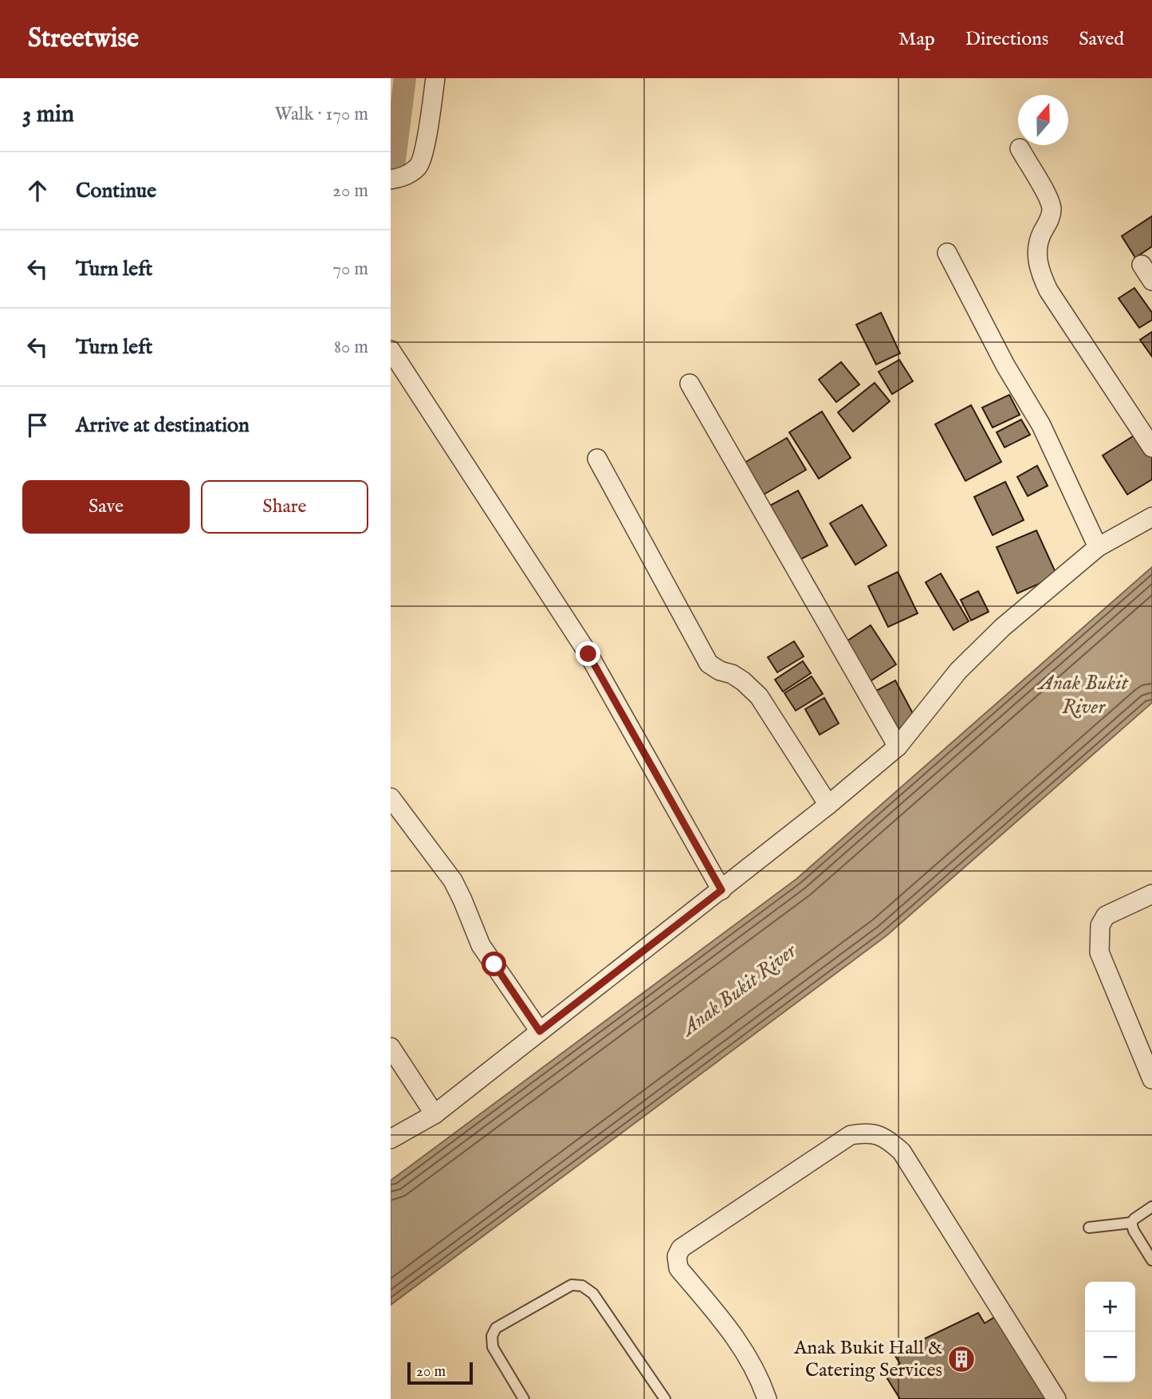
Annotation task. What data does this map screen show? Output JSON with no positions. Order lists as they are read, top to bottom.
{
  "water": ["Anak Bukit River"],
  "places": {
    "building": ["Anak Bukit Hall & Catering Services"]
  },
  "scale_bar": "20 m",
  "north": "top",
  "page": {
    "header": "Streetwise",
    "nav": ["Map", "Directions", "Saved"],
    "heading": ["3 min", "Walk · 170 m"],
    "list": [
      ["Continue", "20 m"],
      ["Turn left", "70 m"],
      ["Turn left", "80 m"],
      "Arrive at destination"
    ],
    "buttons": ["Save", "Share"],
    "map_buttons": ["+", "−"],
    "scale": "20 m"
  }
}
